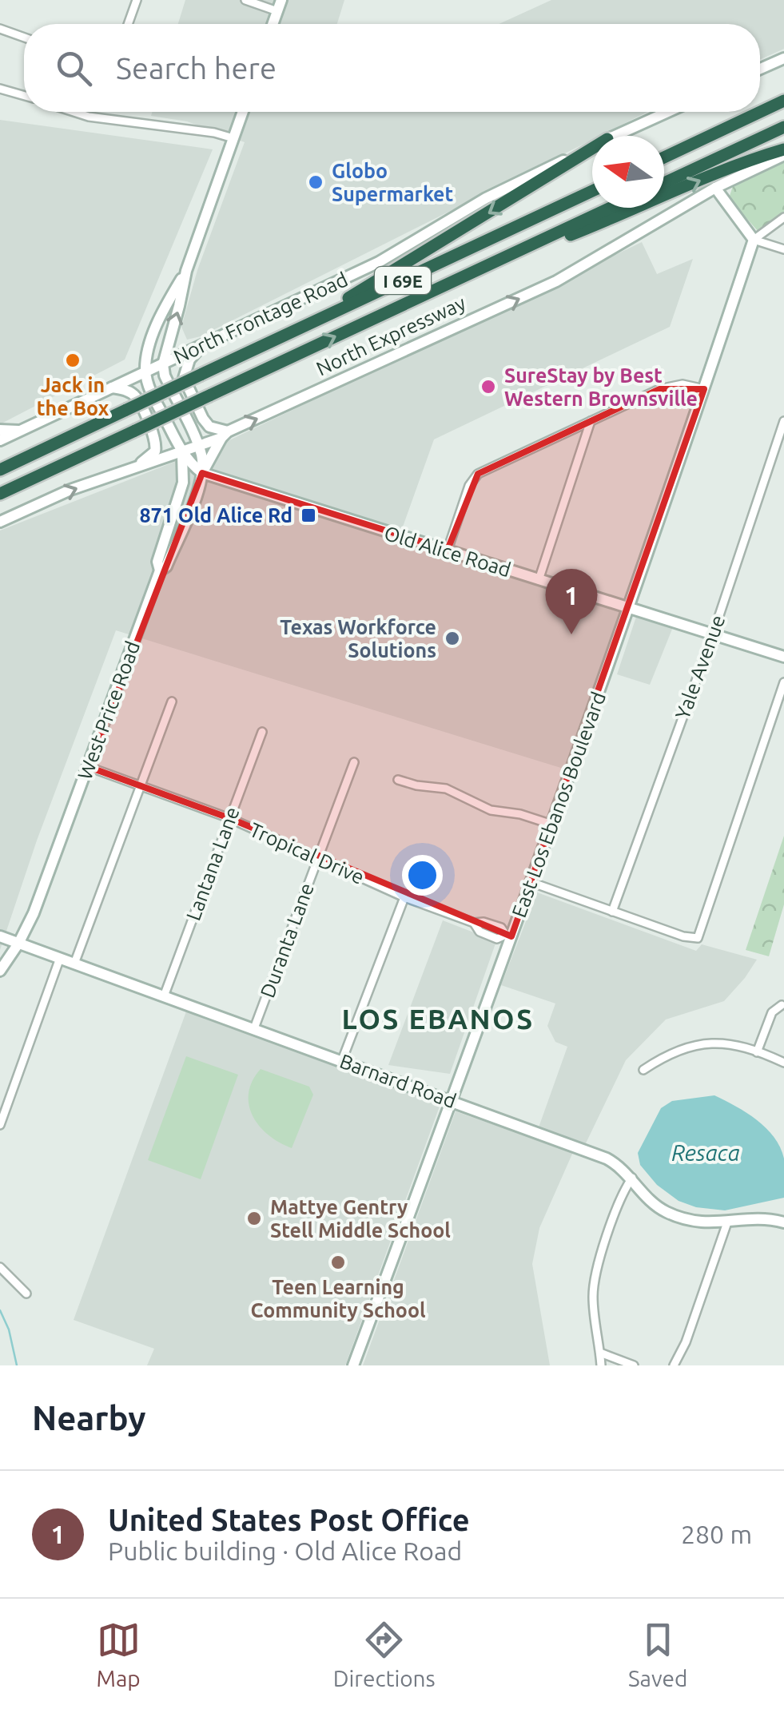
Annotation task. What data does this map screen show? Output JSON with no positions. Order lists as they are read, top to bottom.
{
  "streets": {
    "highway": ["I 69E", "North Expressway"],
    "main road": [
      "North Frontage Road",
      "Old Alice Road",
      "West Price Road",
      "East Los Ebanos Boulevard",
      "Barnard Road"
    ],
    "street": [
      "Yale Avenue",
      "Tropical Drive",
      "Lantana Lane",
      "Duranta Lane"
    ]
  },
  "crossings": [
    ["North Frontage Road", "West Price Road"],
    ["North Expressway", "West Price Road"],
    ["Old Alice Road", "Yale Avenue"],
    ["Old Alice Road", "West Price Road"],
    ["Old Alice Road", "East Los Ebanos Boulevard"],
    ["West Price Road", "Tropical Drive"],
    ["West Price Road", "Barnard Road"],
    ["East Los Ebanos Boulevard", "Tropical Drive"],
    ["East Los Ebanos Boulevard", "Barnard Road"],
    ["Tropical Drive", "Lantana Lane"],
    ["Tropical Drive", "Duranta Lane"],
    ["Lantana Lane", "Barnard Road"],
    ["Duranta Lane", "Barnard Road"]
  ],
  "one_way": ["North Expressway"],
  "districts": ["LOS EBANOS"],
  "water": ["Resaca"],
  "places": {
    "other": [
      "Globo Supermarket",
      "Jack in the Box",
      "SureStay by Best Western Brownsville",
      "Texas Workforce Solutions",
      "Mattye Gentry Stell Middle School",
      "Teen Learning Community School"
    ],
    "transit": ["871 Old Alice Rd"]
  },
  "north": "left",
  "page": {
    "search": "Search here",
    "pins": "1",
    "heading": "Nearby",
    "list": [
      {
        "mark": "1",
        "name": "United States Post Office",
        "note": "Public building · Old Alice Road",
        "value": "280 m"
      }
    ],
    "nav": ["Map", "Directions", "Saved"]
  }
}
